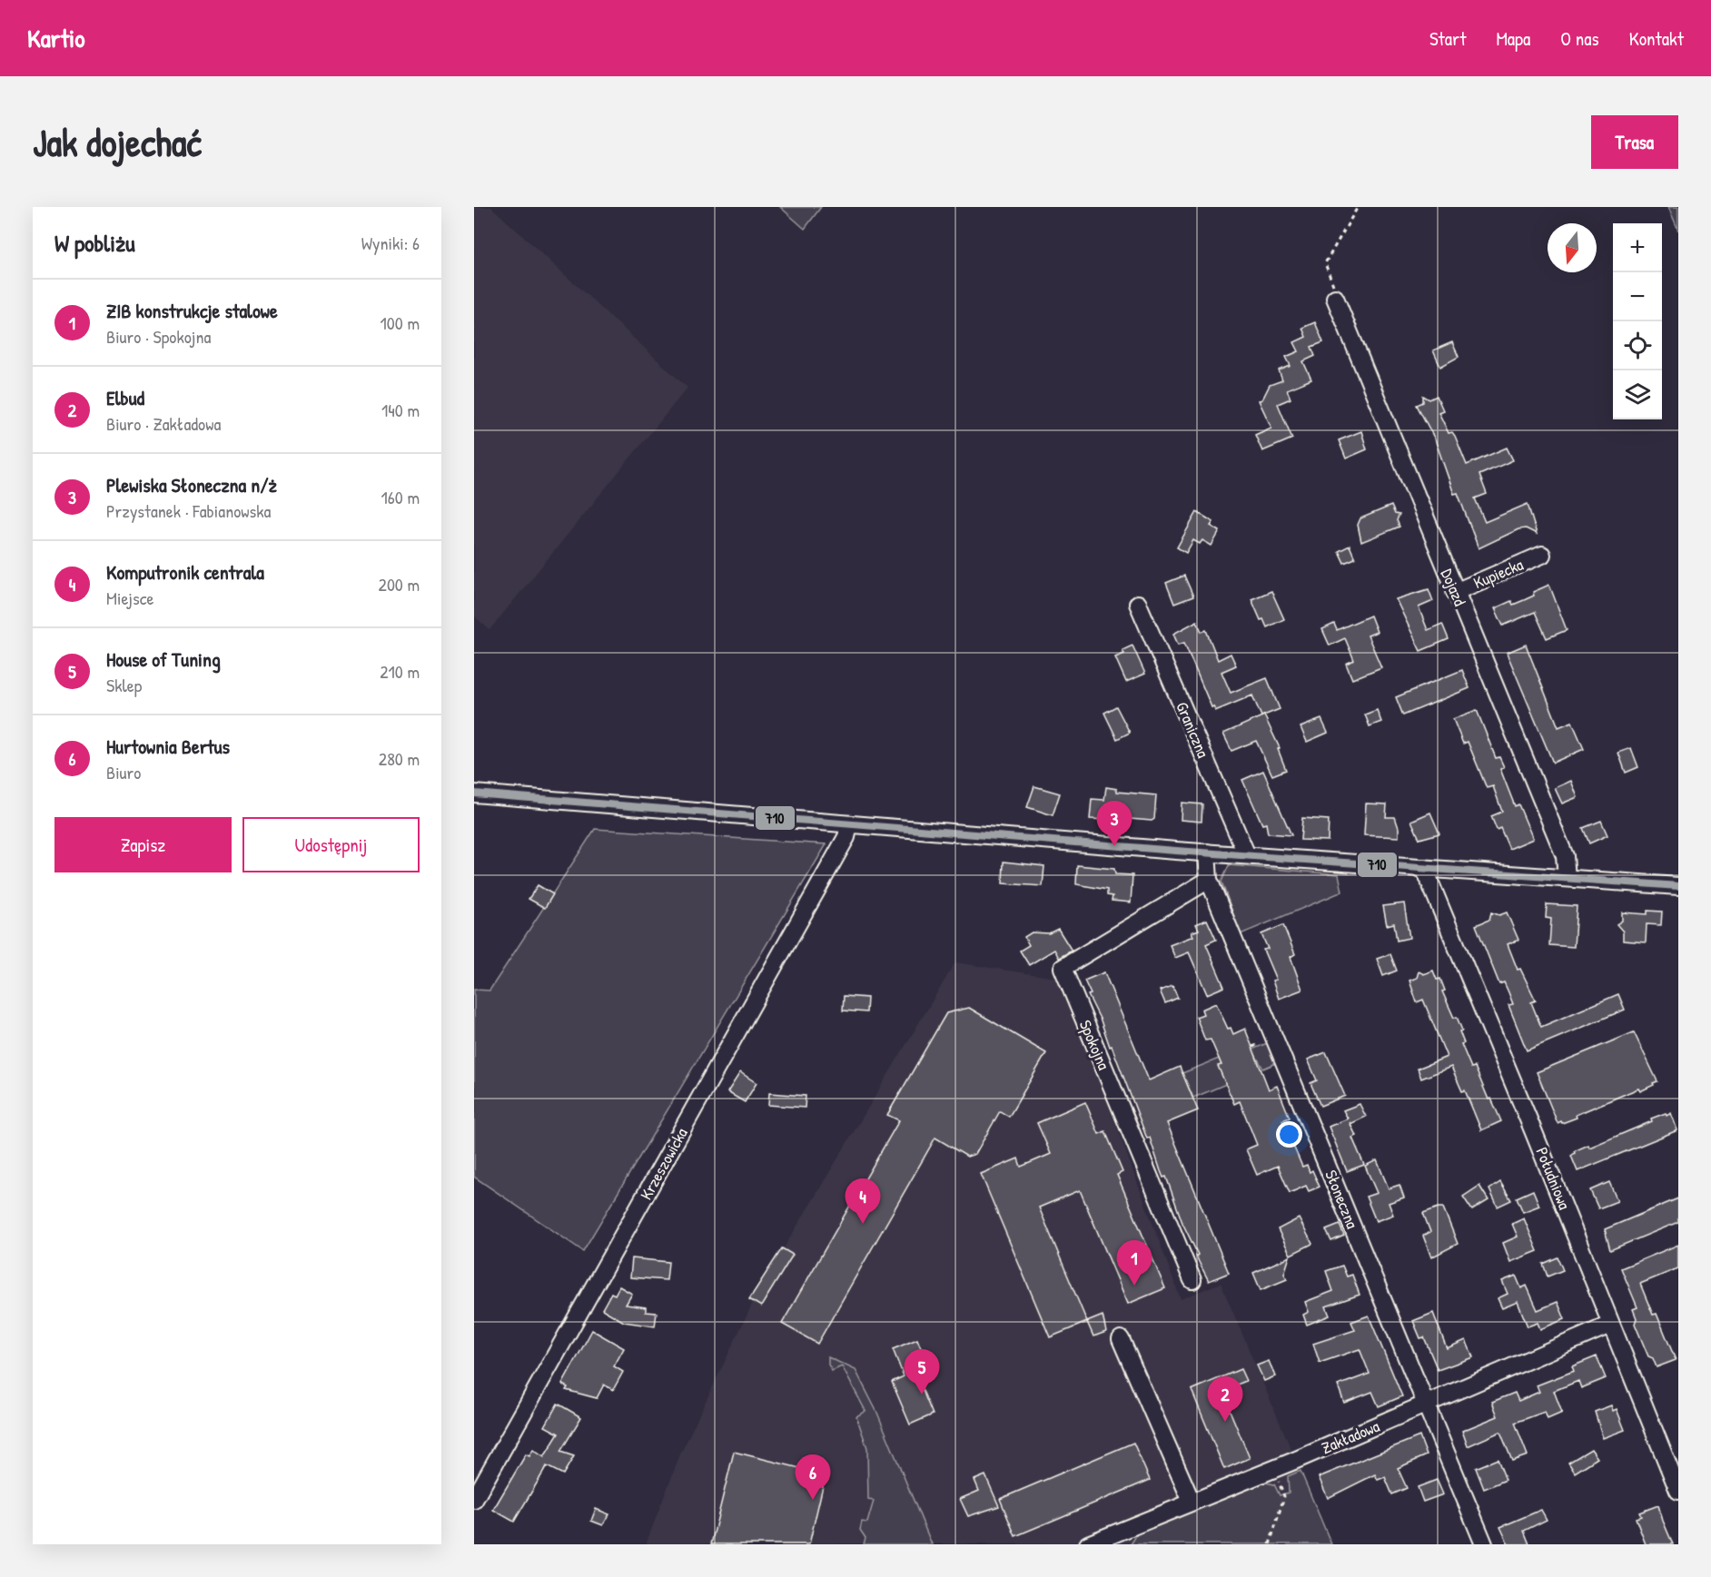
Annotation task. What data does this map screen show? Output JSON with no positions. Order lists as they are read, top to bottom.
{
  "streets": {
    "street": [
      "Kupiecka",
      "Dojazd",
      "Graniczna",
      "Spokojna",
      "Krzeszowicka",
      "Południowa",
      "Słoneczna",
      "Zakładowa"
    ]
  },
  "crossings": [
    ["Kupiecka", "Dojazd"],
    ["Spokojna", "Słoneczna"],
    ["Południowa", "Zakładowa"],
    ["Słoneczna", "Zakładowa"]
  ],
  "lines": ["transit line 710"],
  "north": "bottom",
  "page": {
    "header": "Kartio",
    "nav": [
      "Start",
      "Mapa",
      "O nas",
      "Kontakt"
    ],
    "buttons": [
      "Trasa",
      ["Zapisz", "Udostępnij"]
    ],
    "title": "Jak dojechać",
    "heading": ["W pobliżu", "Wyniki: 6"],
    "map_buttons": ["+", "−"],
    "list": [
      {
        "mark": "1",
        "name": "ZIB konstrukcje stalowe",
        "note": "Biuro · Spokojna",
        "value": "100 m"
      },
      {
        "mark": "2",
        "name": "Elbud",
        "note": "Biuro · Zakładowa",
        "value": "140 m"
      },
      {
        "mark": "3",
        "name": "Plewiska Słoneczna n/ż",
        "note": "Przystanek · Fabianowska",
        "value": "160 m"
      },
      {
        "mark": "4",
        "name": "Komputronik centrala",
        "note": "Miejsce",
        "value": "200 m"
      },
      {
        "mark": "5",
        "name": "House of Tuning",
        "note": "Sklep",
        "value": "210 m"
      },
      {
        "mark": "6",
        "name": "Hurtownia Bertus",
        "note": "Biuro",
        "value": "280 m"
      }
    ],
    "pins": [
      "3",
      "4",
      "1",
      "5",
      "2",
      "6"
    ]
  }
}
